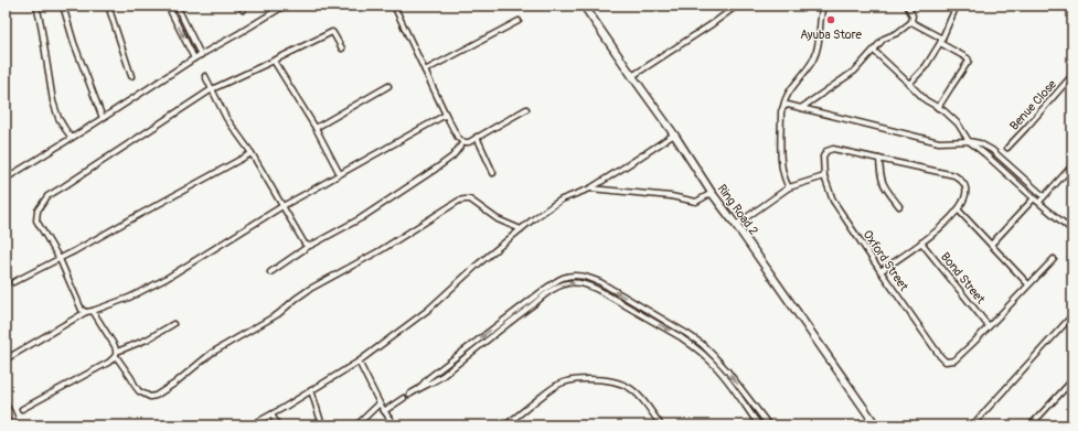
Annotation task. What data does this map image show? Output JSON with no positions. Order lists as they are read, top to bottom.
{
  "streets": {
    "main road": ["Ring Road 2"],
    "street": ["Benue Close", "Oxford Street", "Bond Street"]
  },
  "crossings": [
    ["Oxford Street", "Bond Street"]
  ],
  "places": ["Ayuba Store"]
}
